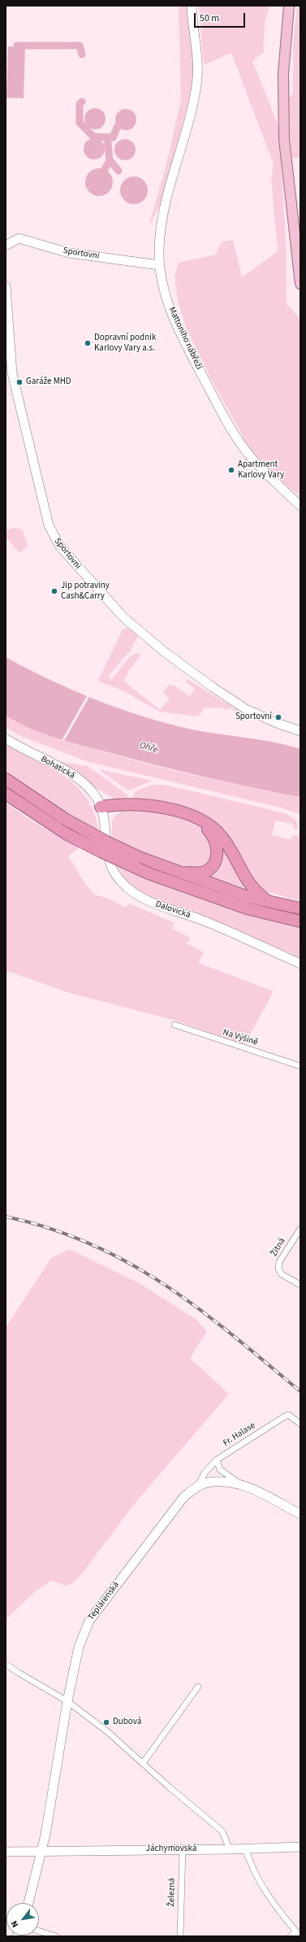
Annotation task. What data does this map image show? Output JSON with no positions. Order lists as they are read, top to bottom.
{
  "streets": {
    "street": [
      "Sportovní",
      "Mattoniho nábřeží",
      "Bohatická",
      "Dalovická",
      "Na Výšině",
      "Žitná",
      "Fr. Halase",
      "Teplárenská",
      "Jáchymovská",
      "Železná"
    ]
  },
  "crossings": [
    ["Sportovní", "Mattoniho nábřeží"],
    ["Bohatická", "Dalovická"],
    ["Teplárenská", "Jáchymovská"],
    ["Jáchymovská", "Železná"]
  ],
  "water": ["Ohře"],
  "places": [
    "Dopravní podnik Karlovy Vary a.s.",
    "Garáže MHD",
    "Apartment Karlovy Vary",
    "Jip potraviny Cash&Carry",
    "Sportovní",
    "Dubová"
  ],
  "scale_bar": "50 m",
  "north": "bottom left"
}
